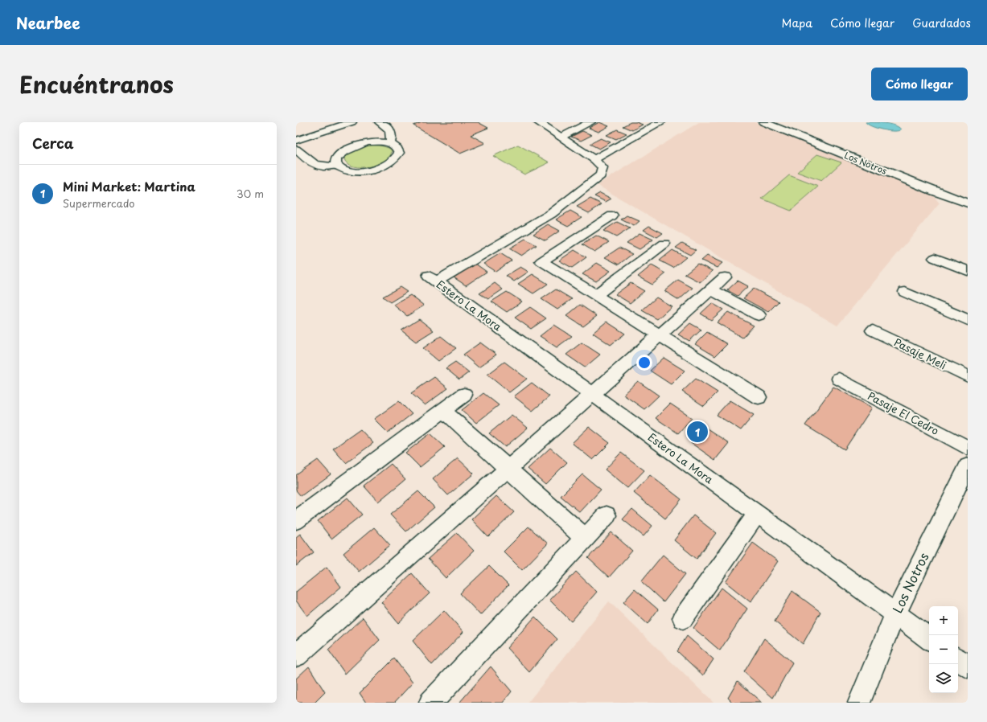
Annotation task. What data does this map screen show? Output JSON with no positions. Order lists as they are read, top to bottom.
{
  "streets": {
    "street": [
      "Los Notros",
      "Estero La Mora",
      "Pasaje Meli",
      "Pasaje El Cedro"
    ]
  },
  "crossings": [
    ["Los Notros", "Estero La Mora"]
  ],
  "page": {
    "header": "Nearbee",
    "nav": ["Mapa", "Cómo llegar", "Guardados"],
    "title": "Encuéntranos",
    "buttons": "Cómo llegar",
    "heading": "Cerca",
    "list": [
      {
        "mark": "1",
        "name": "Mini Market: Martina",
        "note": "Supermercado",
        "value": "30 m"
      }
    ],
    "pins": "1",
    "map_buttons": ["+", "−"]
  }
}
